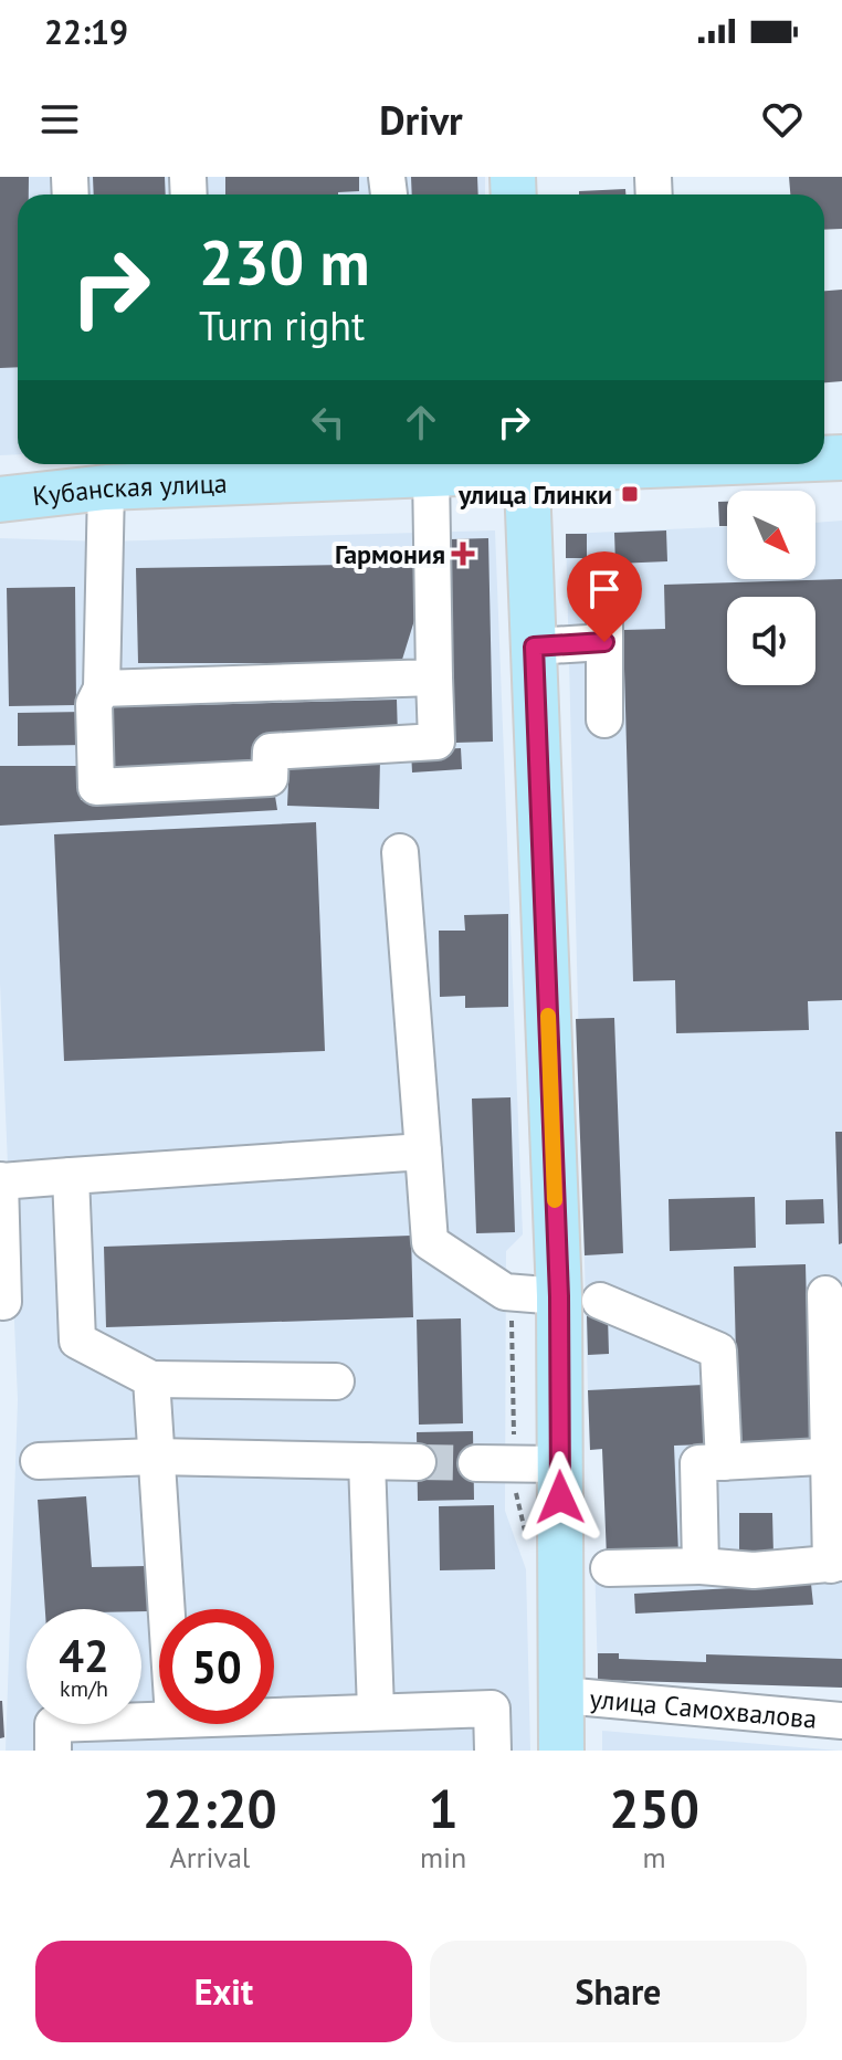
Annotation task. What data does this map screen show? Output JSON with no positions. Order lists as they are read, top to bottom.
{
  "streets": {
    "main road": ["Кубанская улица"],
    "street": ["улица Самохвалова"]
  },
  "places": {
    "transit": ["улица Глинки"],
    "health": ["Гармония"]
  },
  "north": "bottom right",
  "page": {
    "status": "22:19",
    "header": "Drivr",
    "turn": ["230 m", "Turn right"],
    "speed": "42 km/h",
    "limit": "50",
    "eta": [
      "22:20",
      "Arrival",
      "1",
      "min",
      "250",
      "m"
    ],
    "buttons": ["Exit", "Share"]
  }
}
